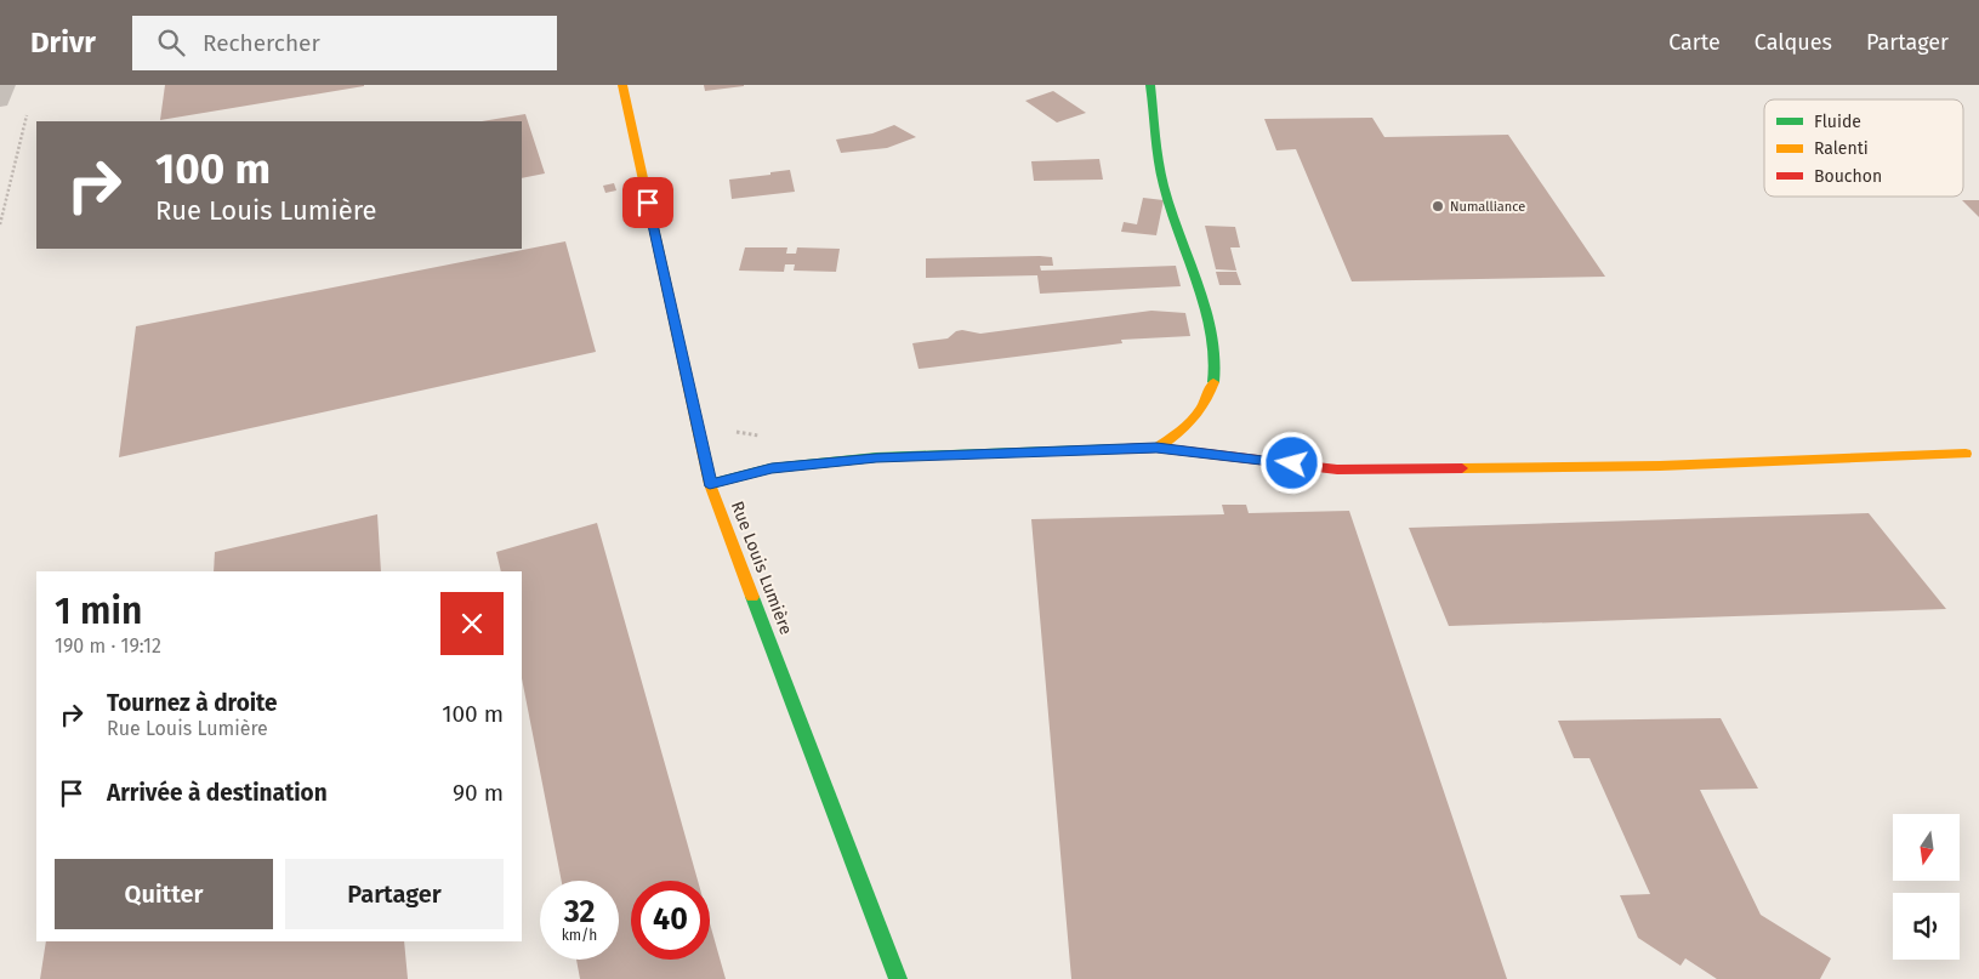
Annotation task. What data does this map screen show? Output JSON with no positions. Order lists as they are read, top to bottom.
{
  "streets": {
    "street": ["Rue Louis Lumière"]
  },
  "places": ["Numalliance"],
  "legend": ["Fluide", "Ralenti", "Bouchon"],
  "north": "bottom",
  "page": {
    "header": "Drivr",
    "search": "Rechercher",
    "nav": ["Carte", "Calques", "Partager"],
    "turn": ["100 m", "Rue Louis Lumière"],
    "heading": ["1 min", "190 m · 19:12"],
    "list": [
      {
        "name": "Tournez à droite",
        "note": "Rue Louis Lumière",
        "value": "100 m"
      },
      {
        "name": "Arrivée à destination",
        "value": "90 m"
      }
    ],
    "buttons": ["Quitter", "Partager"],
    "speed": "32 km/h",
    "limit": "40"
  }
}
